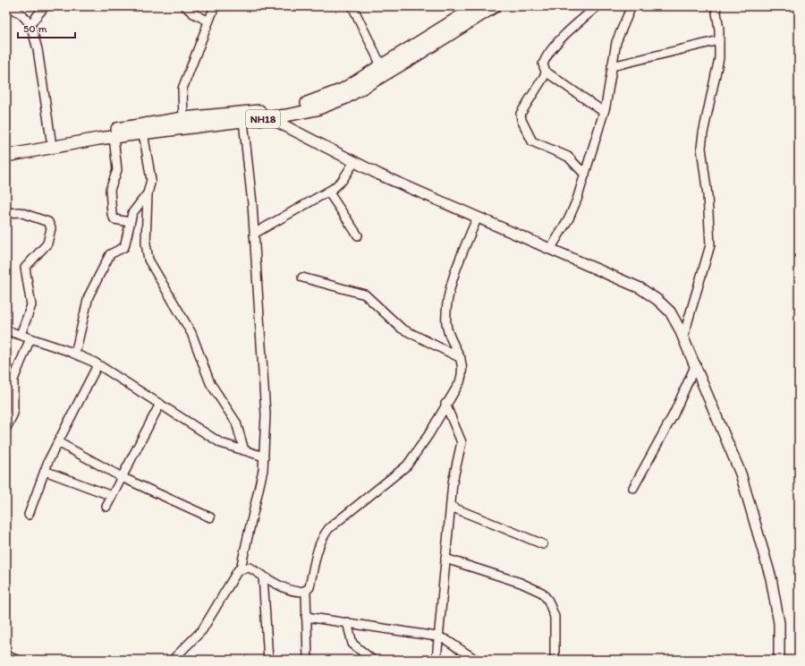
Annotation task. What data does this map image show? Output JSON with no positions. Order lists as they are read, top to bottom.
{
  "streets": {
    "highway": ["NH18"]
  },
  "scale_bar": "50 m"
}
